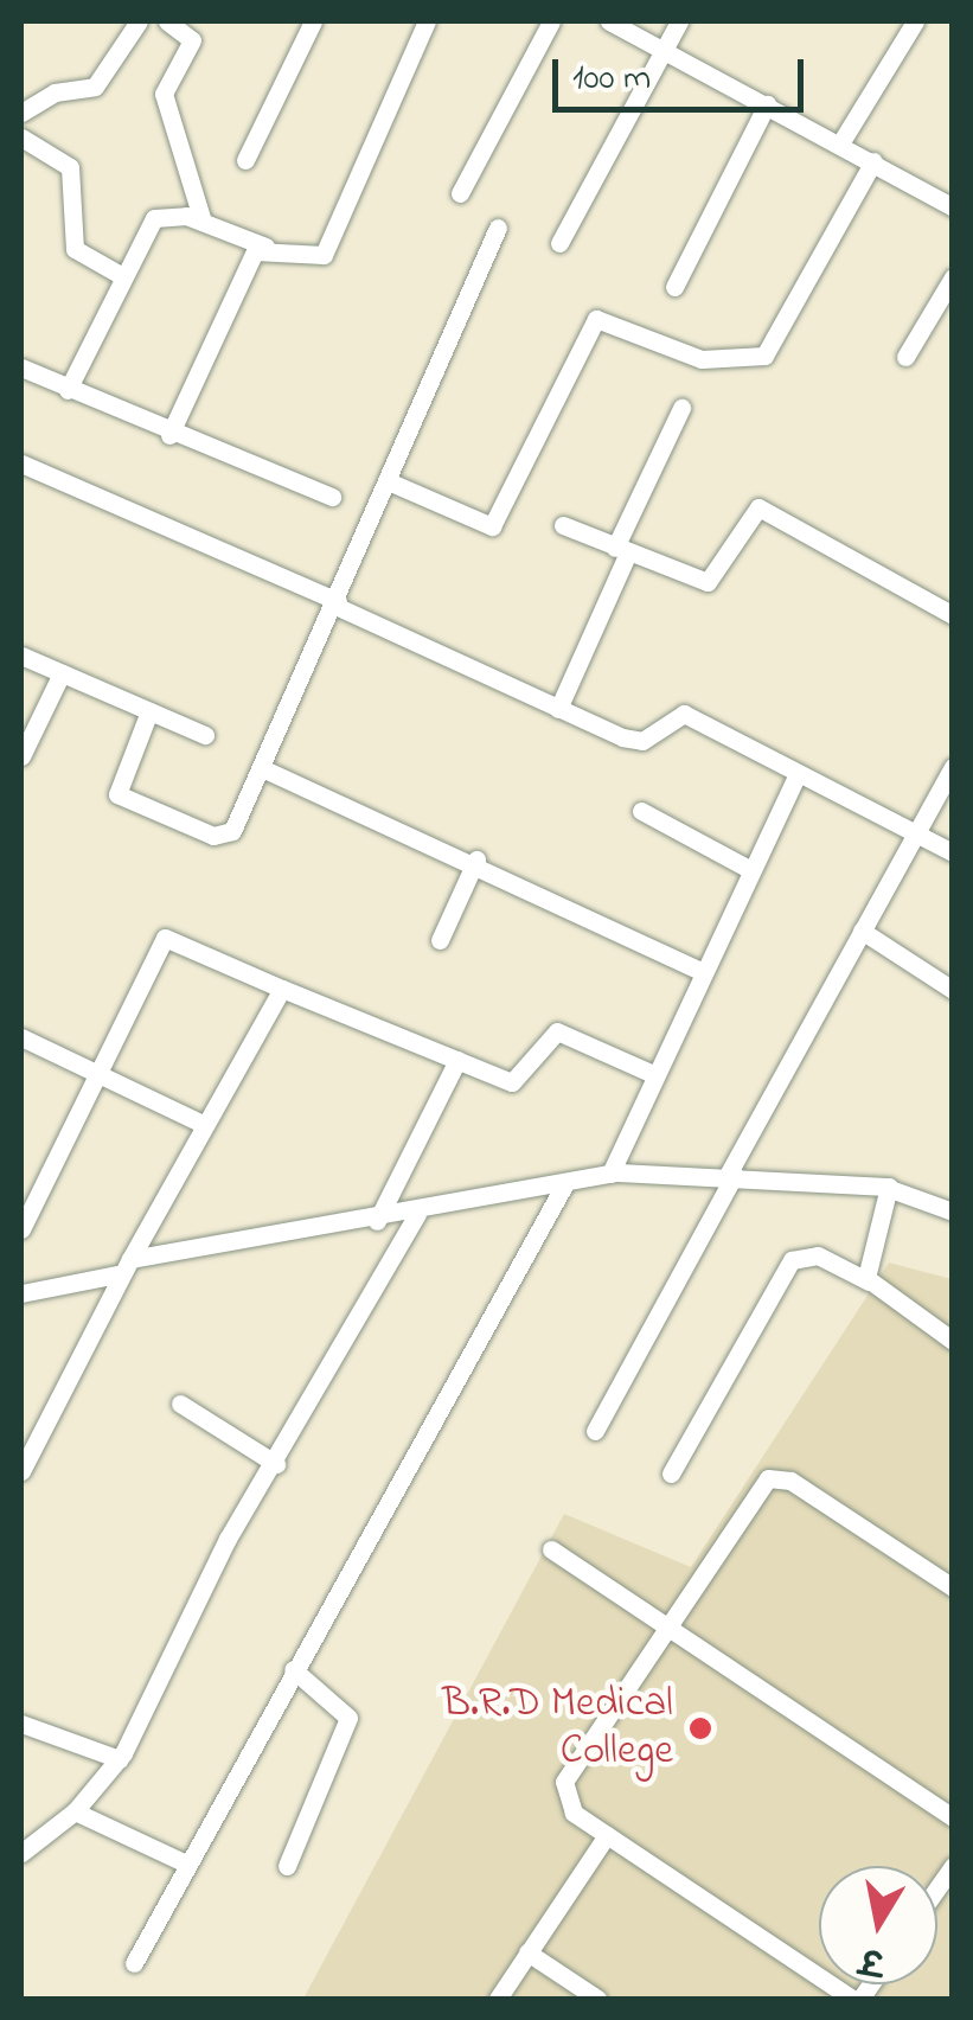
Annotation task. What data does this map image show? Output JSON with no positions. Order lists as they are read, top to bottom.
{
  "places": ["B.R.D Medical College"],
  "scale_bar": "100 m",
  "north": "bottom"
}
